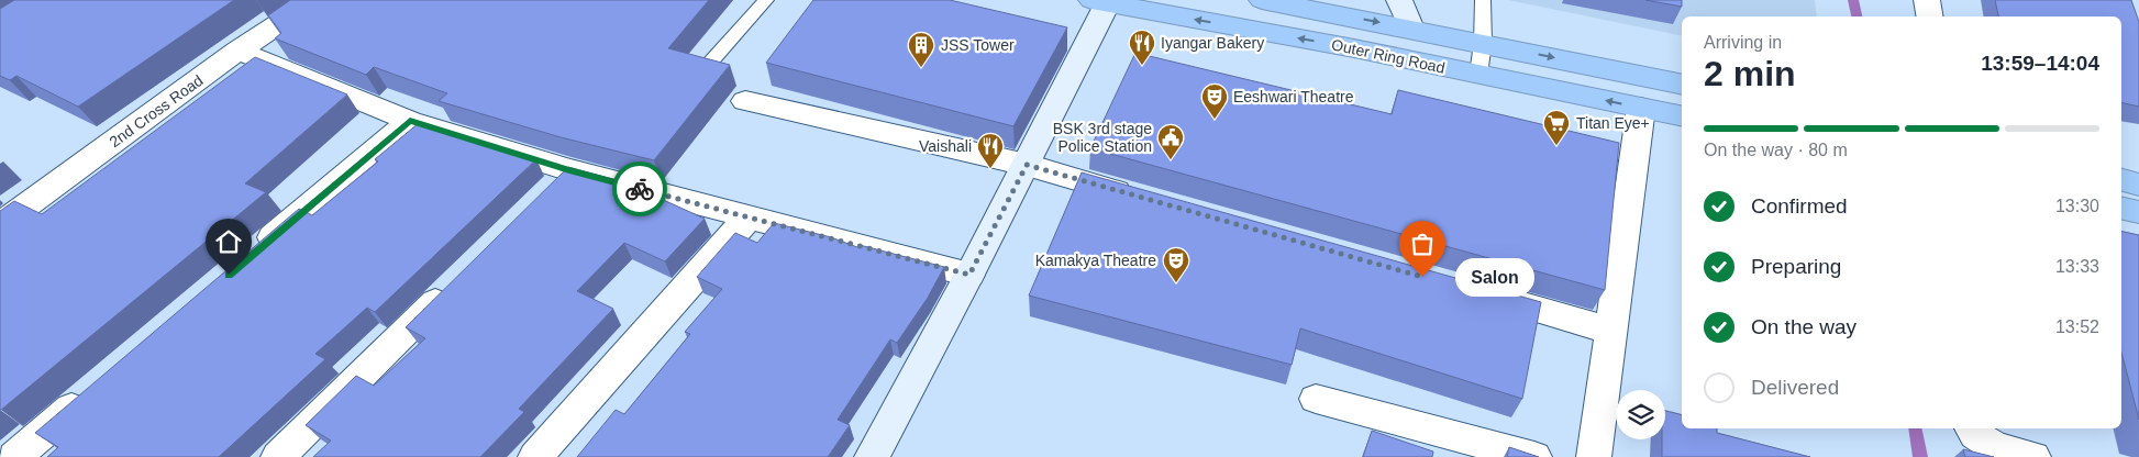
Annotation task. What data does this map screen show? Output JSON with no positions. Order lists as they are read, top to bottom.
{
  "streets": {
    "highway": ["Outer Ring Road"],
    "street": ["2nd Cross Road"]
  },
  "places": {
    "restaurant": ["Iyangar Bakery", "Vaishali"],
    "building": ["JSS Tower"],
    "theatre": ["Eeshwari Theatre", "Kamakya Theatre"],
    "supermarket": ["Titan Eye+"],
    "public building": ["BSK 3rd stage Police Station"],
    "other": ["Salon"]
  },
  "page": {
    "heading": ["2 min", "Arriving in", "13:59–14:04"],
    "bar": "On the way · 80 m",
    "list": [
      ["Confirmed", "13:30"],
      ["Preparing", "13:33"],
      ["On the way", "13:52"],
      "Delivered"
    ],
    "bubble": "Salon"
  }
}
